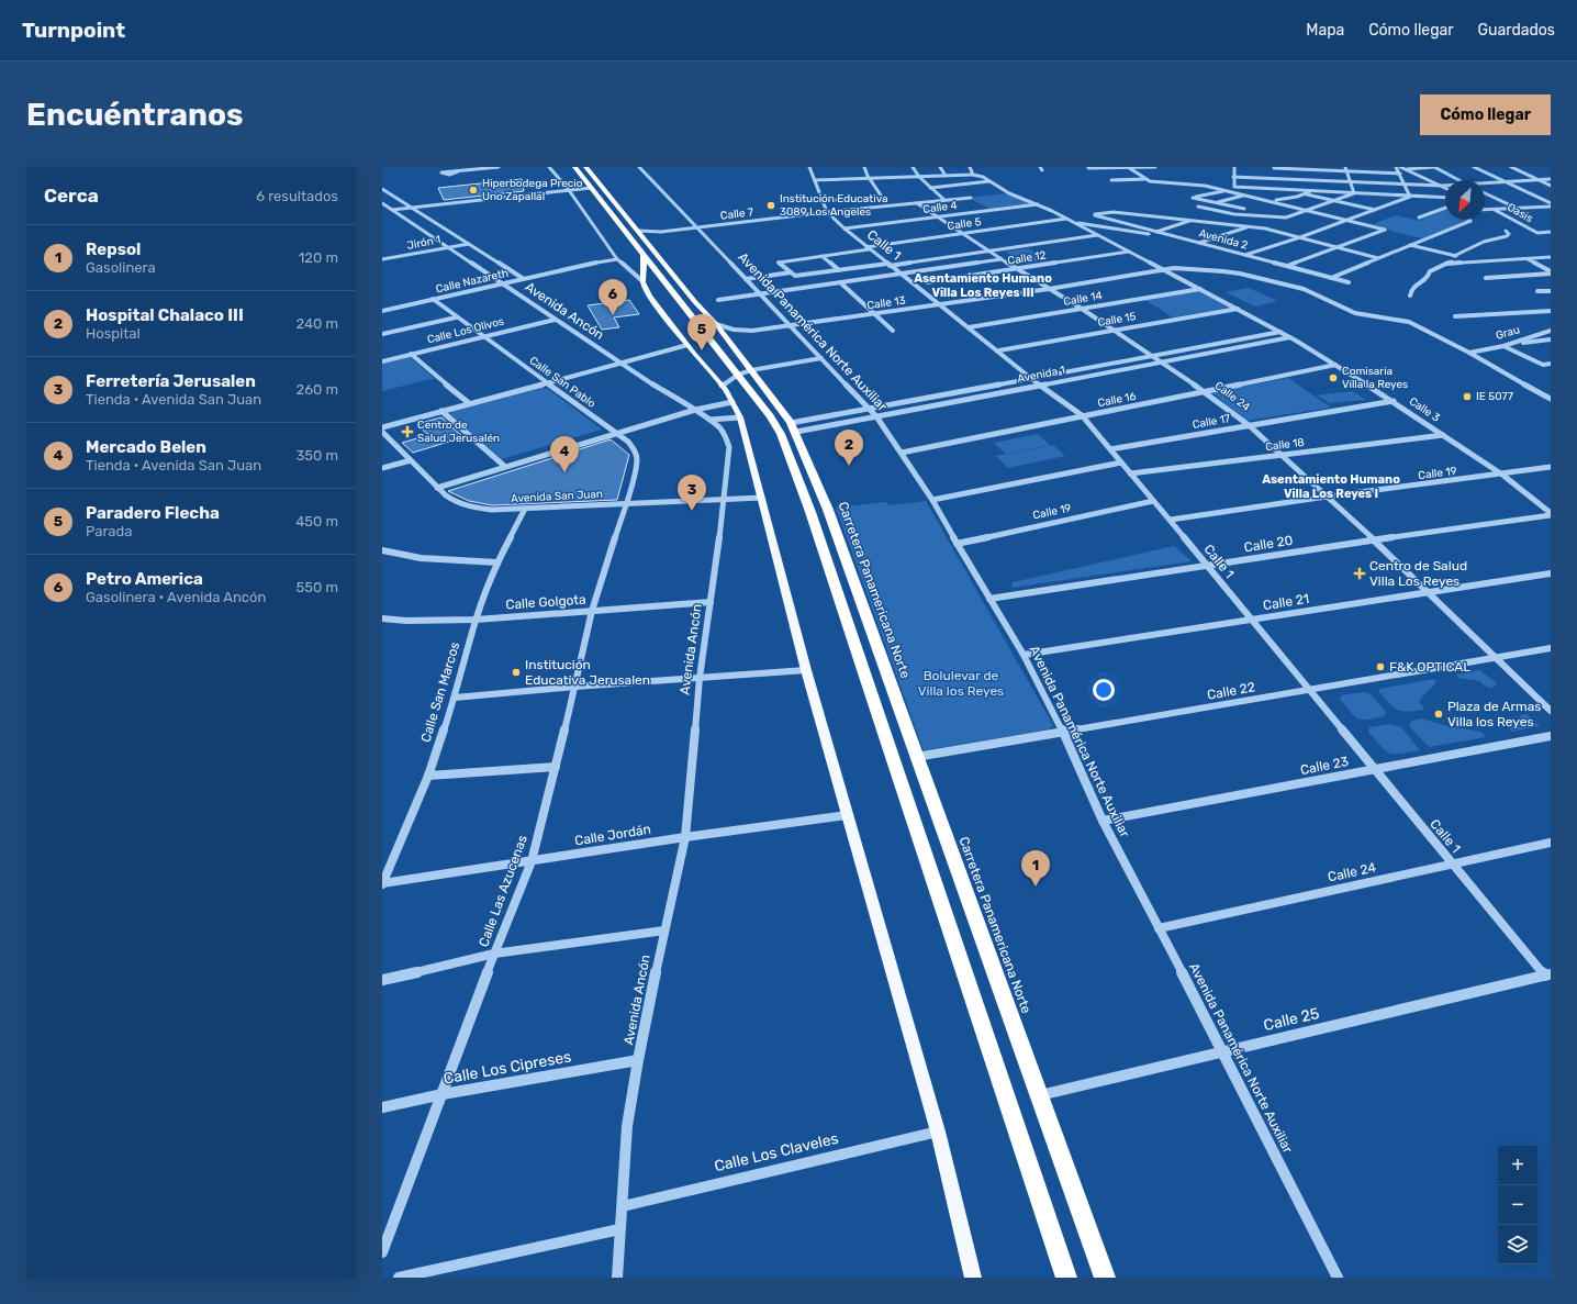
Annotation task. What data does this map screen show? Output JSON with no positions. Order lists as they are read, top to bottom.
{
  "streets": {
    "highway": ["Carretera Panamericana Norte"],
    "street": [
      "Calle 4",
      "Oasis",
      "Calle 7",
      "Calle 5",
      "Avenida 2",
      "Jirón 1",
      "Calle 1",
      "Calle 12",
      "Calle Nazareth",
      "Calle 14",
      "Calle 13",
      "Avenida Ancón",
      "Calle 15",
      "Calle Los Olivos",
      "Avenida Panamérica Norte Auxiliar",
      "Grau",
      "Avenida 1",
      "Calle San Pablo",
      "Calle 24",
      "Calle 16",
      "Calle 3",
      "Calle 17",
      "Calle 18",
      "Calle 19",
      "Avenida San Juan",
      "Calle 20",
      "Calle Golgota",
      "Calle 21",
      "Calle 22",
      "Calle San Marcos",
      "Calle 23",
      "Calle Jordán",
      "Calle Las Azucenas",
      "Calle 25",
      "Calle Los Cipreses",
      "Calle Los Claveles"
    ]
  },
  "crossings": [
    ["Calle 4", "Calle 1"],
    ["Calle 4", "Calle 24"],
    ["Calle 4", "Calle 3"],
    ["Calle 7", "Calle 1"],
    ["Calle 7", "Avenida Panamérica Norte Auxiliar"],
    ["Calle 7", "Calle 24"],
    ["Calle 7", "Carretera Panamericana Norte"],
    ["Calle 5", "Calle 1"],
    ["Calle 5", "Calle 24"],
    ["Calle 5", "Calle 3"],
    ["Jirón 1", "Avenida Ancón"],
    ["Calle 1", "Calle 14"],
    ["Calle 1", "Calle 13"],
    ["Calle 1", "Calle 15"],
    ["Calle 1", "Avenida 1"],
    ["Calle 1", "Calle 24"],
    ["Calle 1", "Calle 16"],
    ["Calle 1", "Calle 17"],
    ["Calle 1", "Calle 18"],
    ["Calle 1", "Calle 19"],
    ["Calle 1", "Calle 20"],
    ["Calle 1", "Calle 21"],
    ["Calle 1", "Calle 22"],
    ["Calle 1", "Calle 23"],
    ["Calle 1", "Calle 25"],
    ["Calle 12", "Calle 24"],
    ["Calle 12", "Calle 3"],
    ["Calle Nazareth", "Avenida Ancón"],
    ["Calle Nazareth", "Calle San Pablo"],
    ["Calle 14", "Calle 24"],
    ["Calle 14", "Calle 3"],
    ["Calle 13", "Avenida Panamérica Norte Auxiliar"],
    ["Calle 13", "Grau"],
    ["Calle 13", "Calle 24"],
    ["Calle 13", "Calle 3"],
    ["Calle 13", "Carretera Panamericana Norte"],
    ["Avenida Ancón", "Calle Los Olivos"],
    ["Avenida Ancón", "Avenida San Juan"],
    ["Avenida Ancón", "Calle Golgota"],
    ["Avenida Ancón", "Calle Jordán"],
    ["Avenida Ancón", "Calle Los Cipreses"],
    ["Avenida Ancón", "Calle Los Claveles"],
    ["Calle 15", "Calle 24"],
    ["Calle 15", "Calle 3"],
    ["Calle Los Olivos", "Calle San Pablo"],
    ["Avenida Panamérica Norte Auxiliar", "Avenida 1"],
    ["Avenida Panamérica Norte Auxiliar", "Calle 24"],
    ["Avenida Panamérica Norte Auxiliar", "Calle 16"],
    ["Avenida Panamérica Norte Auxiliar", "Calle 19"],
    ["Avenida Panamérica Norte Auxiliar", "Calle 20"],
    ["Avenida Panamérica Norte Auxiliar", "Calle 21"],
    ["Avenida Panamérica Norte Auxiliar", "Calle 22"],
    ["Avenida Panamérica Norte Auxiliar", "Calle 23"],
    ["Avenida Panamérica Norte Auxiliar", "Calle 25"],
    ["Avenida 1", "Calle 24"],
    ["Avenida 1", "Calle 3"],
    ["Avenida 1", "Carretera Panamericana Norte"],
    ["Calle San Pablo", "Avenida San Juan"],
    ["Calle San Pablo", "Calle Las Azucenas"],
    ["Calle 24", "Calle 16"],
    ["Calle 24", "Calle 17"],
    ["Calle 24", "Calle 18"],
    ["Calle 24", "Calle 19"],
    ["Calle 24", "Calle 20"],
    ["Calle 24", "Calle 21"],
    ["Calle 24", "Calle 22"],
    ["Calle 16", "Calle 3"],
    ["Calle 3", "Calle 17"],
    ["Calle 3", "Calle 18"],
    ["Calle 3", "Calle 19"],
    ["Calle 3", "Calle 20"],
    ["Avenida San Juan", "Calle San Marcos"],
    ["Avenida San Juan", "Calle Las Azucenas"],
    ["Carretera Panamericana Norte", "Calle 22"],
    ["Carretera Panamericana Norte", "Calle 25"],
    ["Calle Golgota", "Calle San Marcos"],
    ["Calle Golgota", "Calle Las Azucenas"],
    ["Calle San Marcos", "Calle Jordán"],
    ["Calle Jordán", "Calle Las Azucenas"],
    ["Calle Las Azucenas", "Calle Los Cipreses"]
  ],
  "districts": ["Asentamiento Humano Villa Los Reyes III", "Asentamiento Humano Villa Los Reyes I"],
  "parks": ["Bolulevar de Villa los Reyes"],
  "places": {
    "other": [
      "Hiperbodega Precio Uno Zapallal",
      "Institución Educativa 3089 Los Angeles",
      "Comisaria Villa la Reyes",
      "IE 5077",
      "F&K OPTICAL",
      "Institución Educativa Jerusalen",
      "Plaza de Armas Villa los Reyes"
    ],
    "health": ["Centro de Salud Jerusalén", "Centro de Salud Villa Los Reyes"]
  },
  "north": "bottom left",
  "page": {
    "header": "Turnpoint",
    "nav": ["Mapa", "Cómo llegar", "Guardados"],
    "buttons": "Cómo llegar",
    "title": "Encuéntranos",
    "heading": ["Cerca", "6 resultados"],
    "list": [
      {
        "mark": "1",
        "name": "Repsol",
        "note": "Gasolinera",
        "value": "120 m"
      },
      {
        "mark": "2",
        "name": "Hospital Chalaco III",
        "note": "Hospital",
        "value": "240 m"
      },
      {
        "mark": "3",
        "name": "Ferretería Jerusalen",
        "note": "Tienda · Avenida San Juan",
        "value": "260 m"
      },
      {
        "mark": "4",
        "name": "Mercado Belen",
        "note": "Tienda · Avenida San Juan",
        "value": "350 m"
      },
      {
        "mark": "5",
        "name": "Paradero Flecha",
        "note": "Parada",
        "value": "450 m"
      },
      {
        "mark": "6",
        "name": "Petro America",
        "note": "Gasolinera · Avenida Ancón",
        "value": "550 m"
      }
    ],
    "pins": [
      "6",
      "5",
      "2",
      "4",
      "3",
      "1"
    ],
    "map_buttons": ["+", "−"]
  }
}
